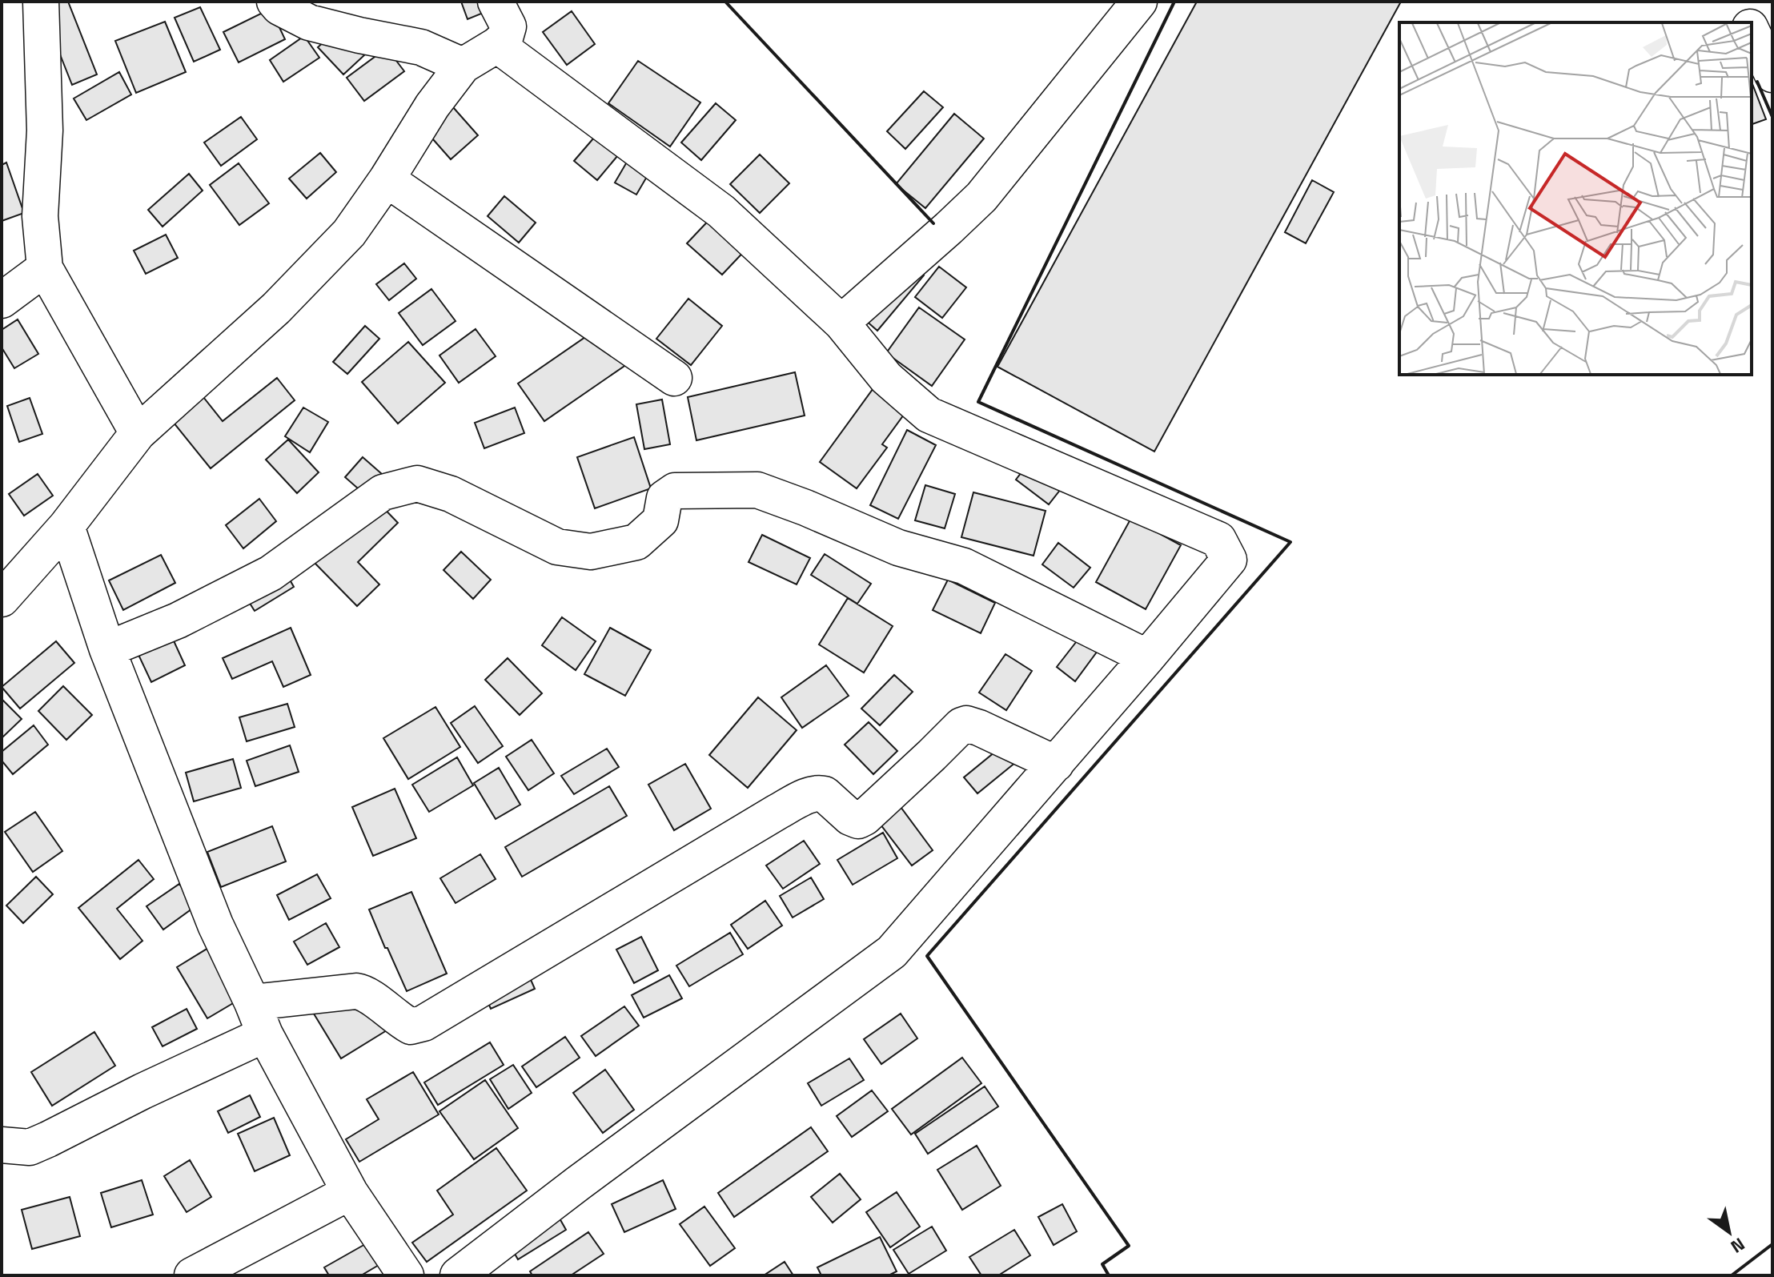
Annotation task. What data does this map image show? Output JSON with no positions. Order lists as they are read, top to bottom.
{
  "north": "bottom right"
}
